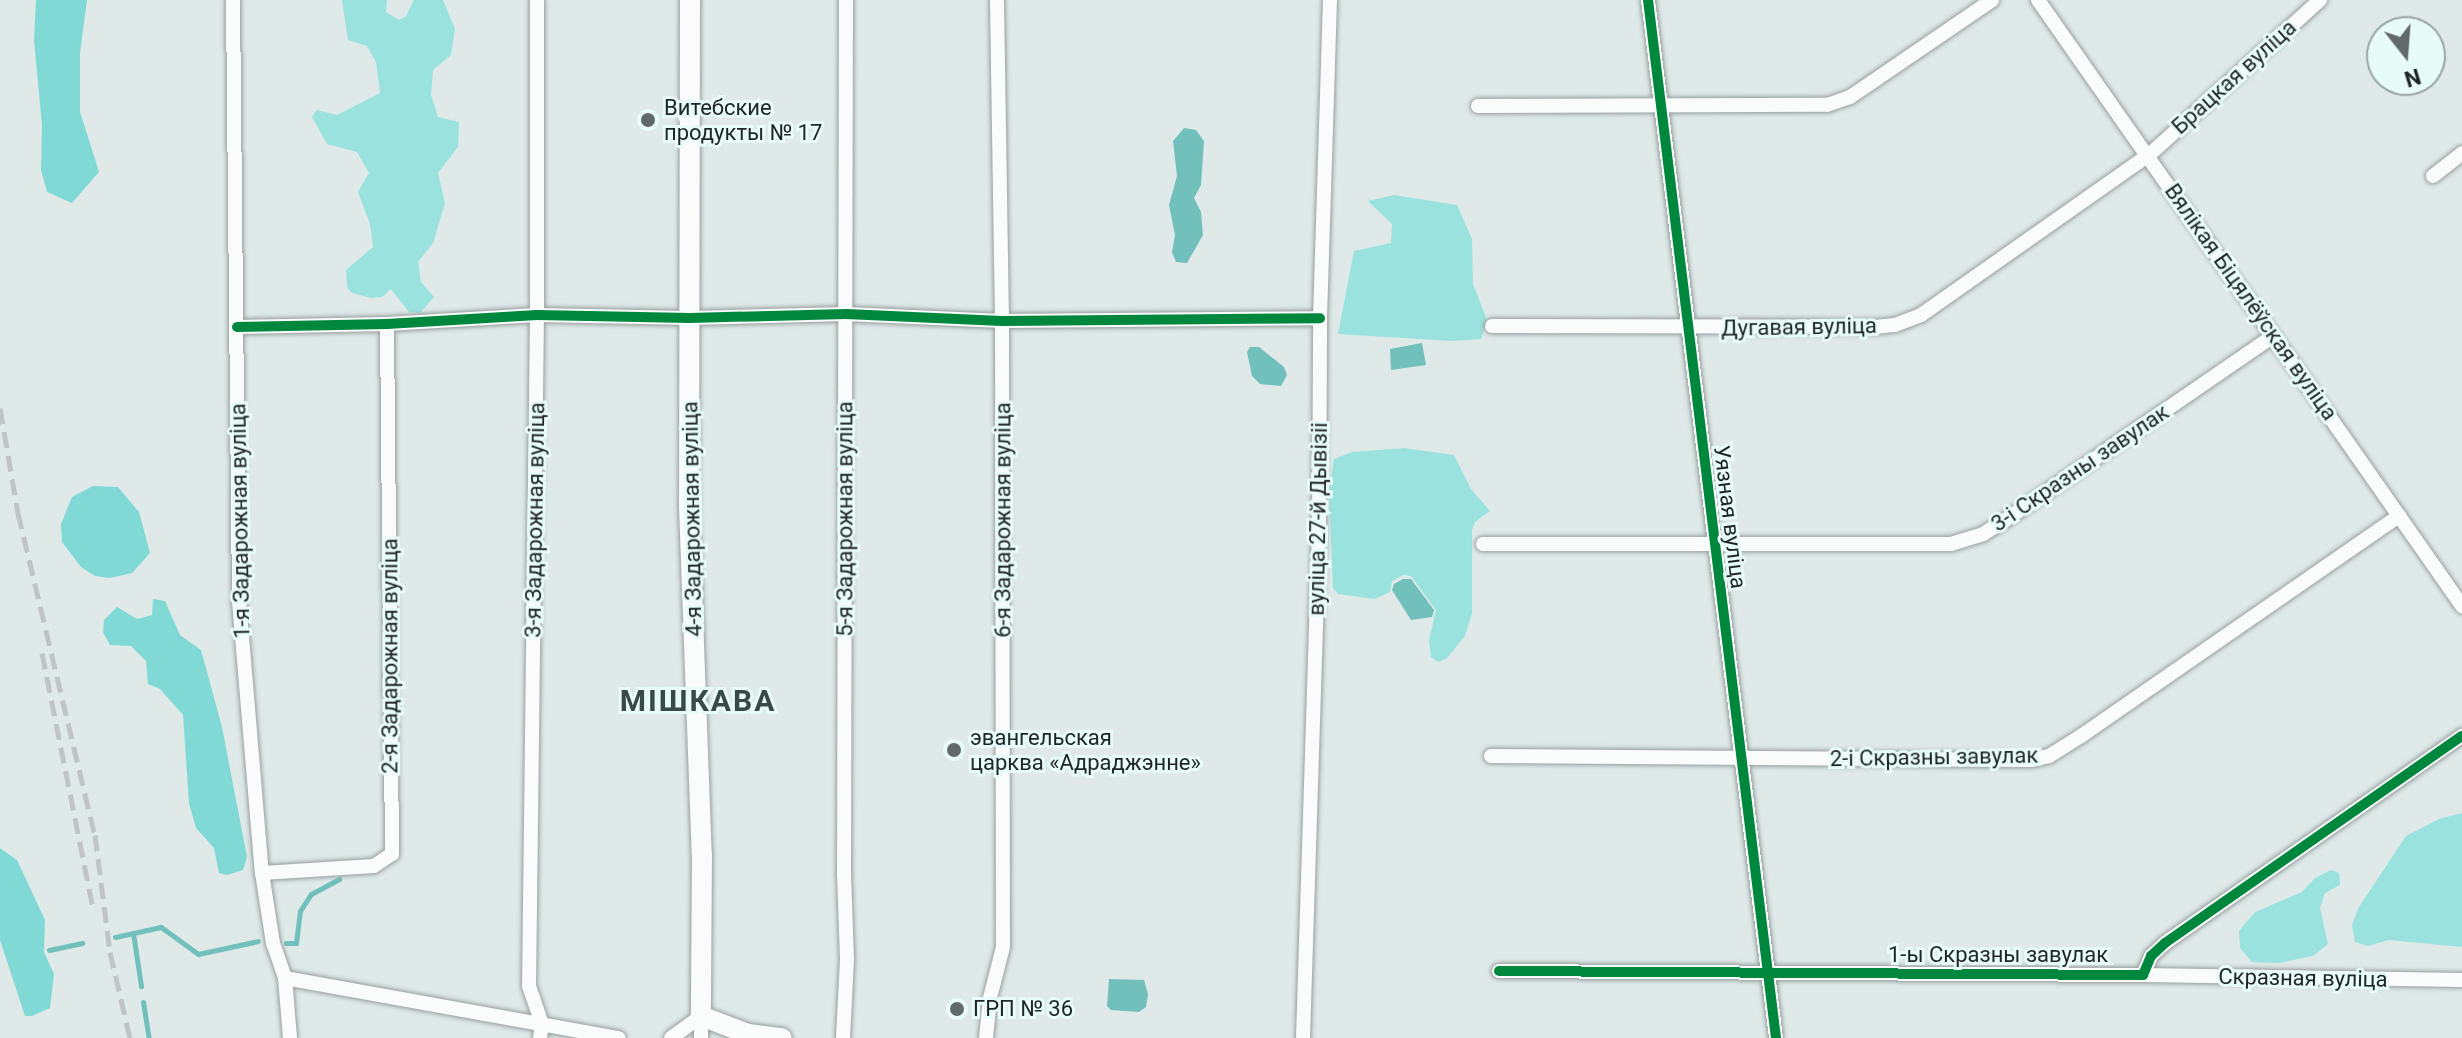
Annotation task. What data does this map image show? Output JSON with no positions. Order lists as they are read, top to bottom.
{
  "streets": {
    "main road": ["4-я Задарожная вуліца"],
    "street": [
      "Брацкая вуліца",
      "Вялікая Біцялёўская вуліца",
      "Дугавая вуліца",
      "3-і Скразны завулак",
      "Уязная вуліца",
      "5-я Задарожная вуліца",
      "вуліца 27-й Дывізіі",
      "3-я Задарожная вуліца",
      "6-я Задарожная вуліца",
      "1-я Задарожная вуліца",
      "2-я Задарожная вуліца",
      "2-і Скразны завулак",
      "1-ы Скразны завулак",
      "Скразная вуліца"
    ]
  },
  "crossings": [
    ["Брацкая вуліца", "Вялікая Біцялёўская вуліца"],
    ["Брацкая вуліца", "Дугавая вуліца"],
    ["Вялікая Біцялёўская вуліца", "Дугавая вуліца"],
    ["Вялікая Біцялёўская вуліца", "3-і Скразны завулак"],
    ["Вялікая Біцялёўская вуліца", "2-і Скразны завулак"],
    ["Дугавая вуліца", "Уязная вуліца"],
    ["3-і Скразны завулак", "Уязная вуліца"],
    ["Уязная вуліца", "2-і Скразны завулак"],
    ["Уязная вуліца", "1-ы Скразны завулак"],
    ["1-я Задарожная вуліца", "2-я Задарожная вуліца"],
    ["1-ы Скразны завулак", "Скразная вуліца"]
  ],
  "districts": ["МІШКАВА"],
  "places": ["Витебские продукты № 17", "эвангельская царква «Адраджэнне»", "ГРП № 36"],
  "north": "bottom"
}
